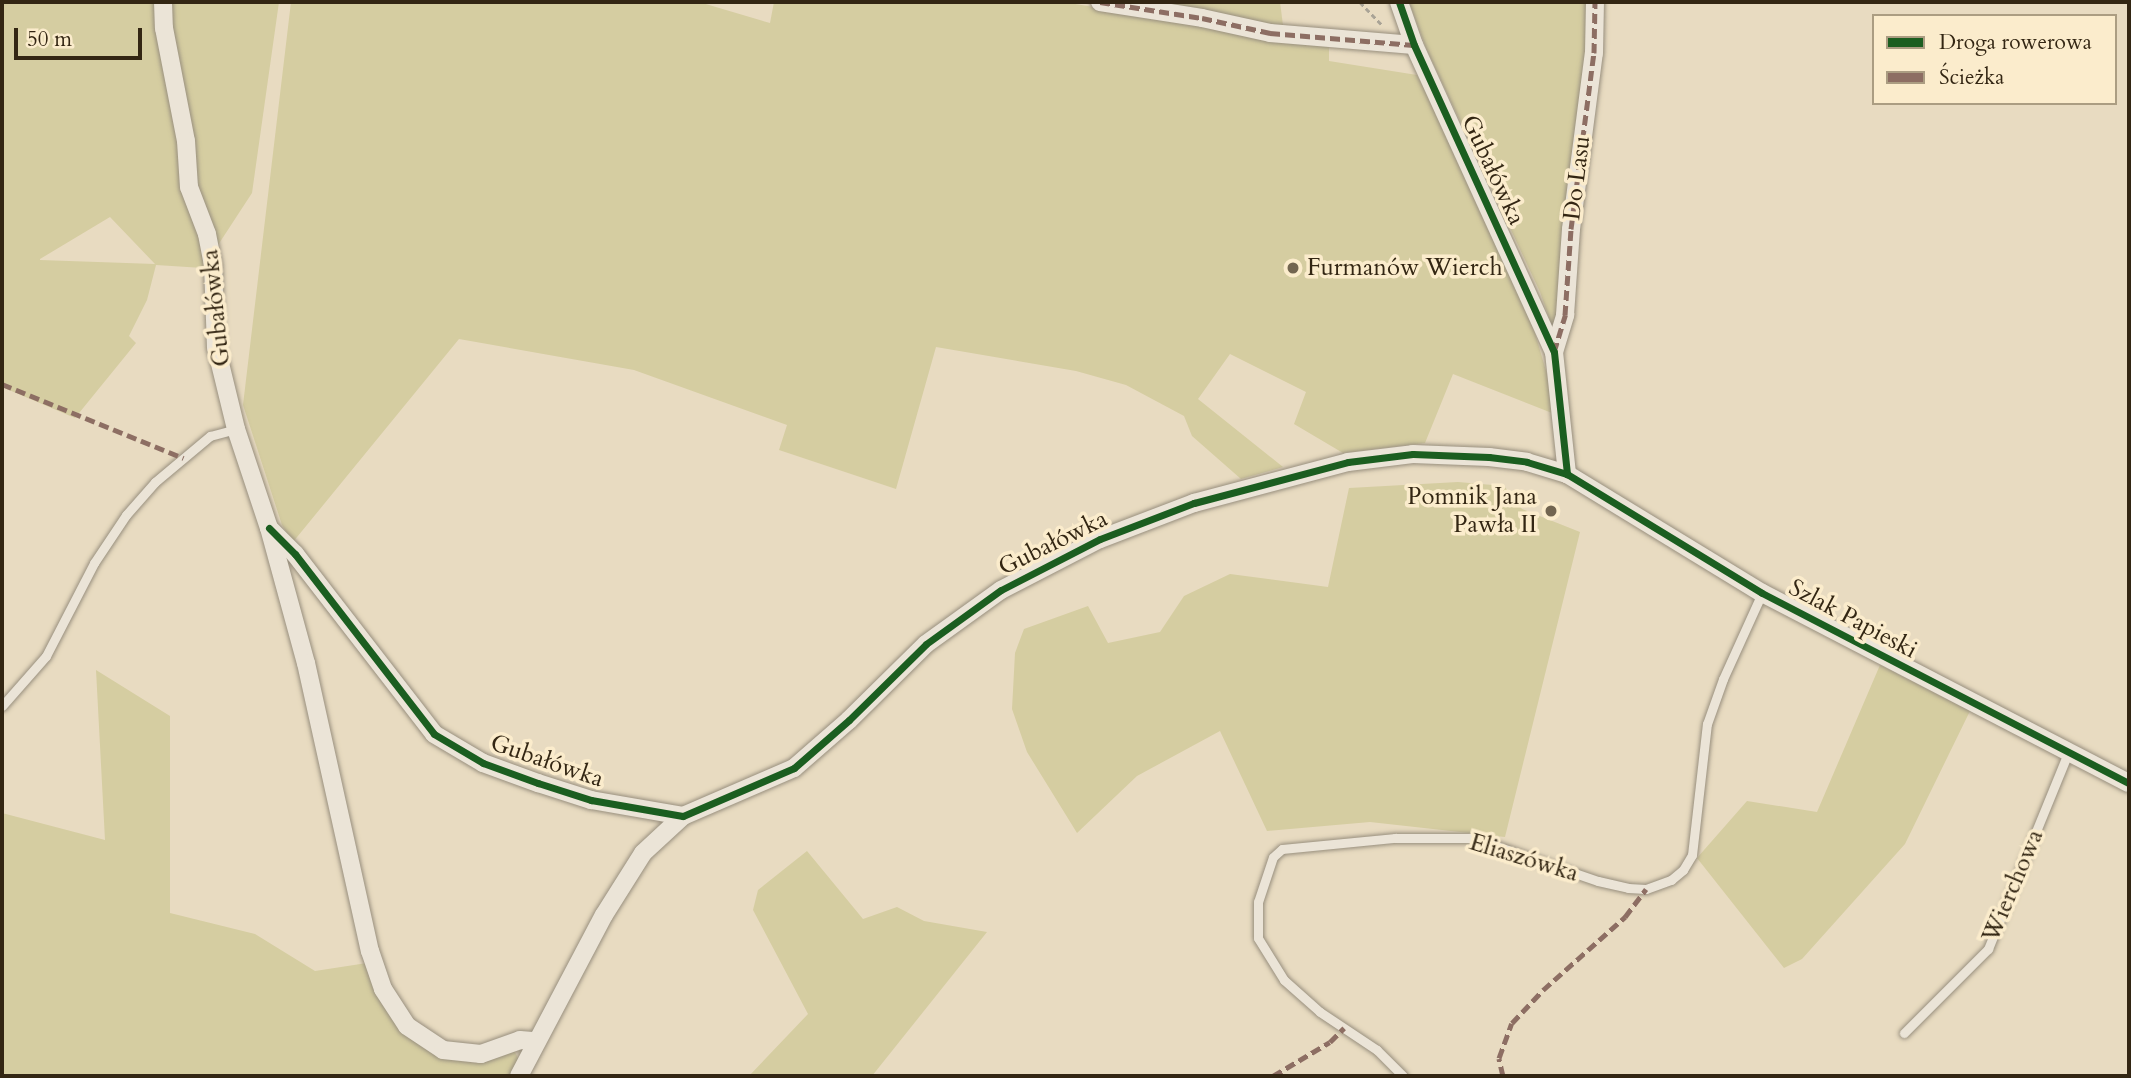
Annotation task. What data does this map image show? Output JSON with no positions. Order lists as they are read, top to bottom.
{
  "streets": {
    "street": ["Gubałówka", "Do Lasu", "Szlak Papieski"],
    "lane": ["Eliaszówka", "Wierchowa"]
  },
  "crossings": [
    ["Gubałówka", "Do Lasu"],
    ["Gubałówka", "Szlak Papieski"],
    ["Szlak Papieski", "Eliaszówka"],
    ["Szlak Papieski", "Wierchowa"]
  ],
  "places": ["Furmanów Wierch", "Pomnik Jana Pawła II"],
  "legend": ["Droga rowerowa", "Ścieżka"],
  "scale_bar": "50 m"
}
